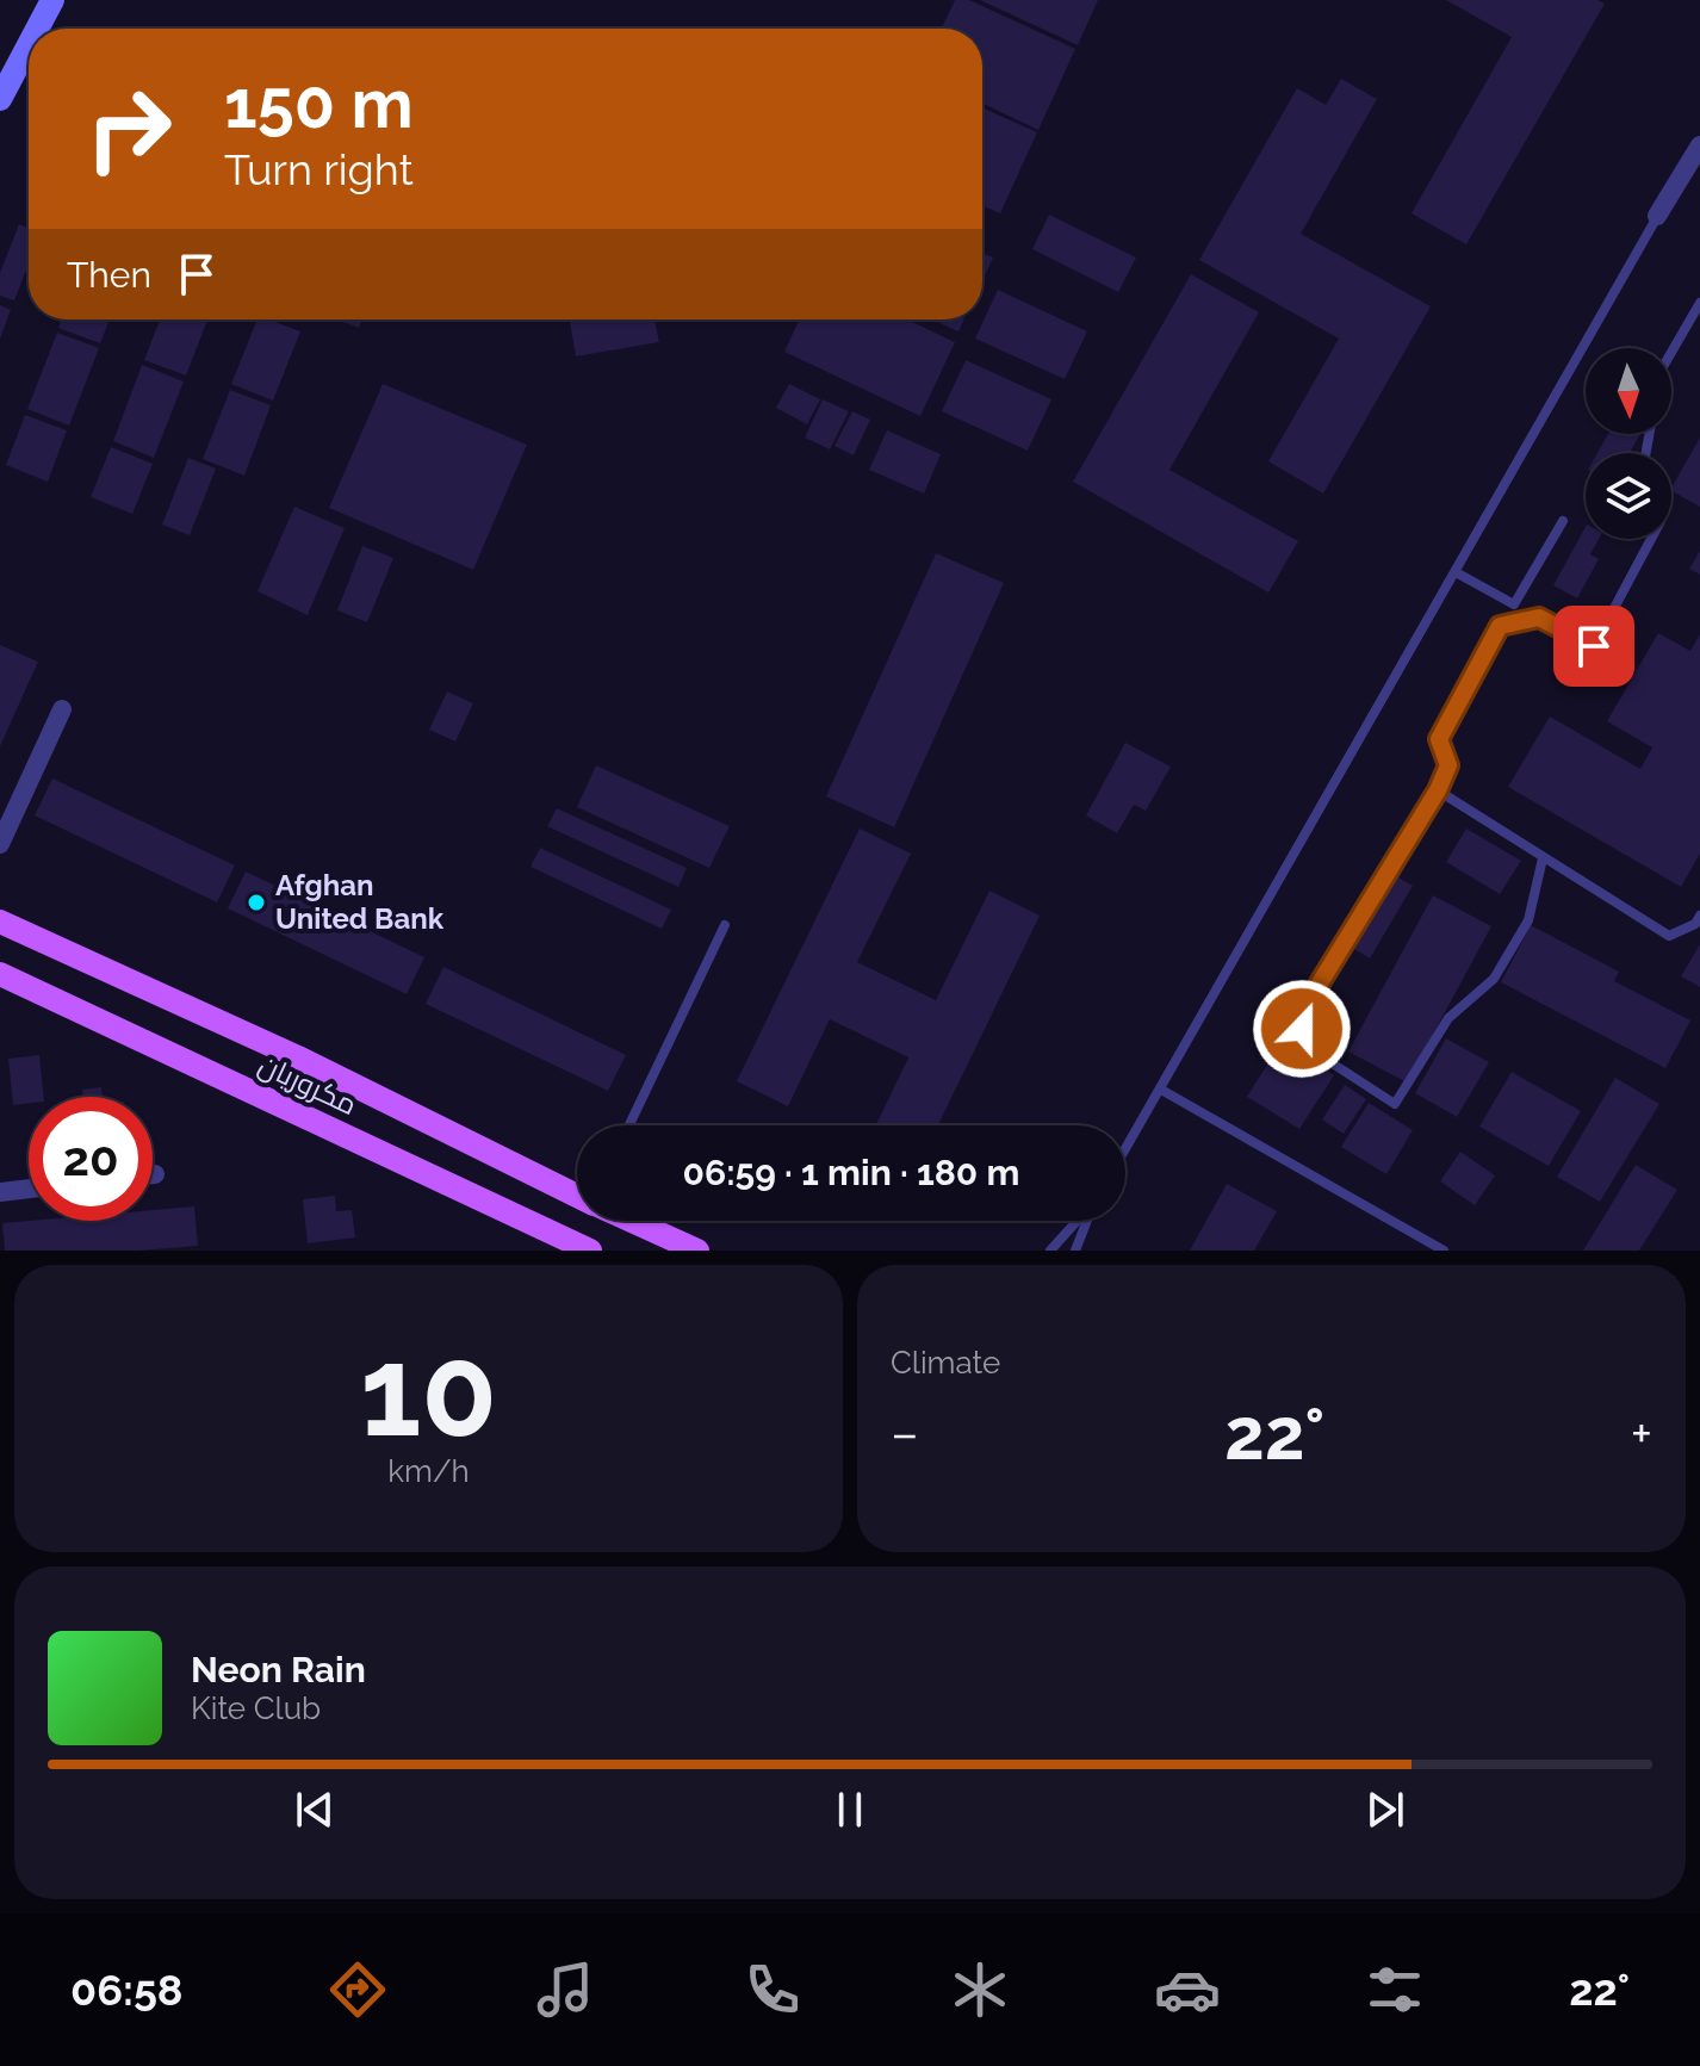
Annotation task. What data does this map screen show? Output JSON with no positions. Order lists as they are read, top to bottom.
{
  "streets": {
    "main road": ["مکروریان"]
  },
  "places": ["Afghan United Bank"],
  "north": "bottom",
  "page": {
    "turn": ["150 m", "Turn right"],
    "then": "Then",
    "limit": "20",
    "trip": "06:59 · 1 min · 180 m",
    "tile": [
      ["10", "km/h"],
      "Climate"
    ],
    "heat": ["−", "22°", "+"],
    "song": ["Neon Rain", "Kite Club"],
    "tabs": ["06:58", "22°"]
  }
}
